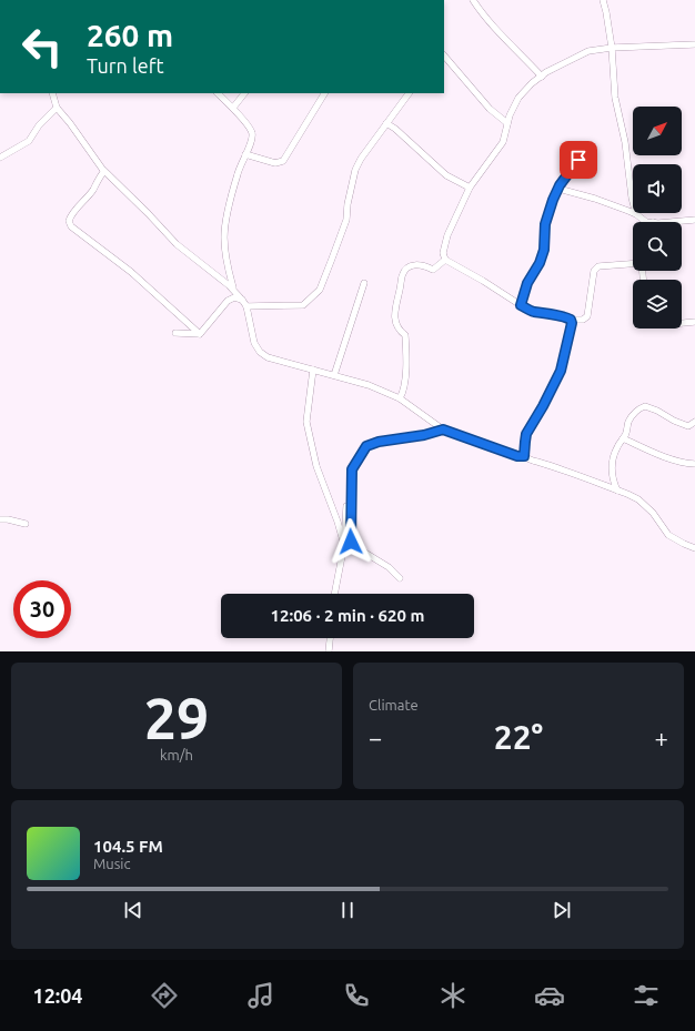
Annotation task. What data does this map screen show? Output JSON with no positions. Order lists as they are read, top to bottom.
{
  "north": "top right",
  "page": {
    "turn": ["260 m", "Turn left"],
    "limit": "30",
    "trip": "12:06 · 2 min · 620 m",
    "tile": [
      ["29", "km/h"],
      "Climate"
    ],
    "heat": ["−", "22°", "+"],
    "song": ["104.5 FM", "Music"],
    "tabs": "12:04"
  }
}
